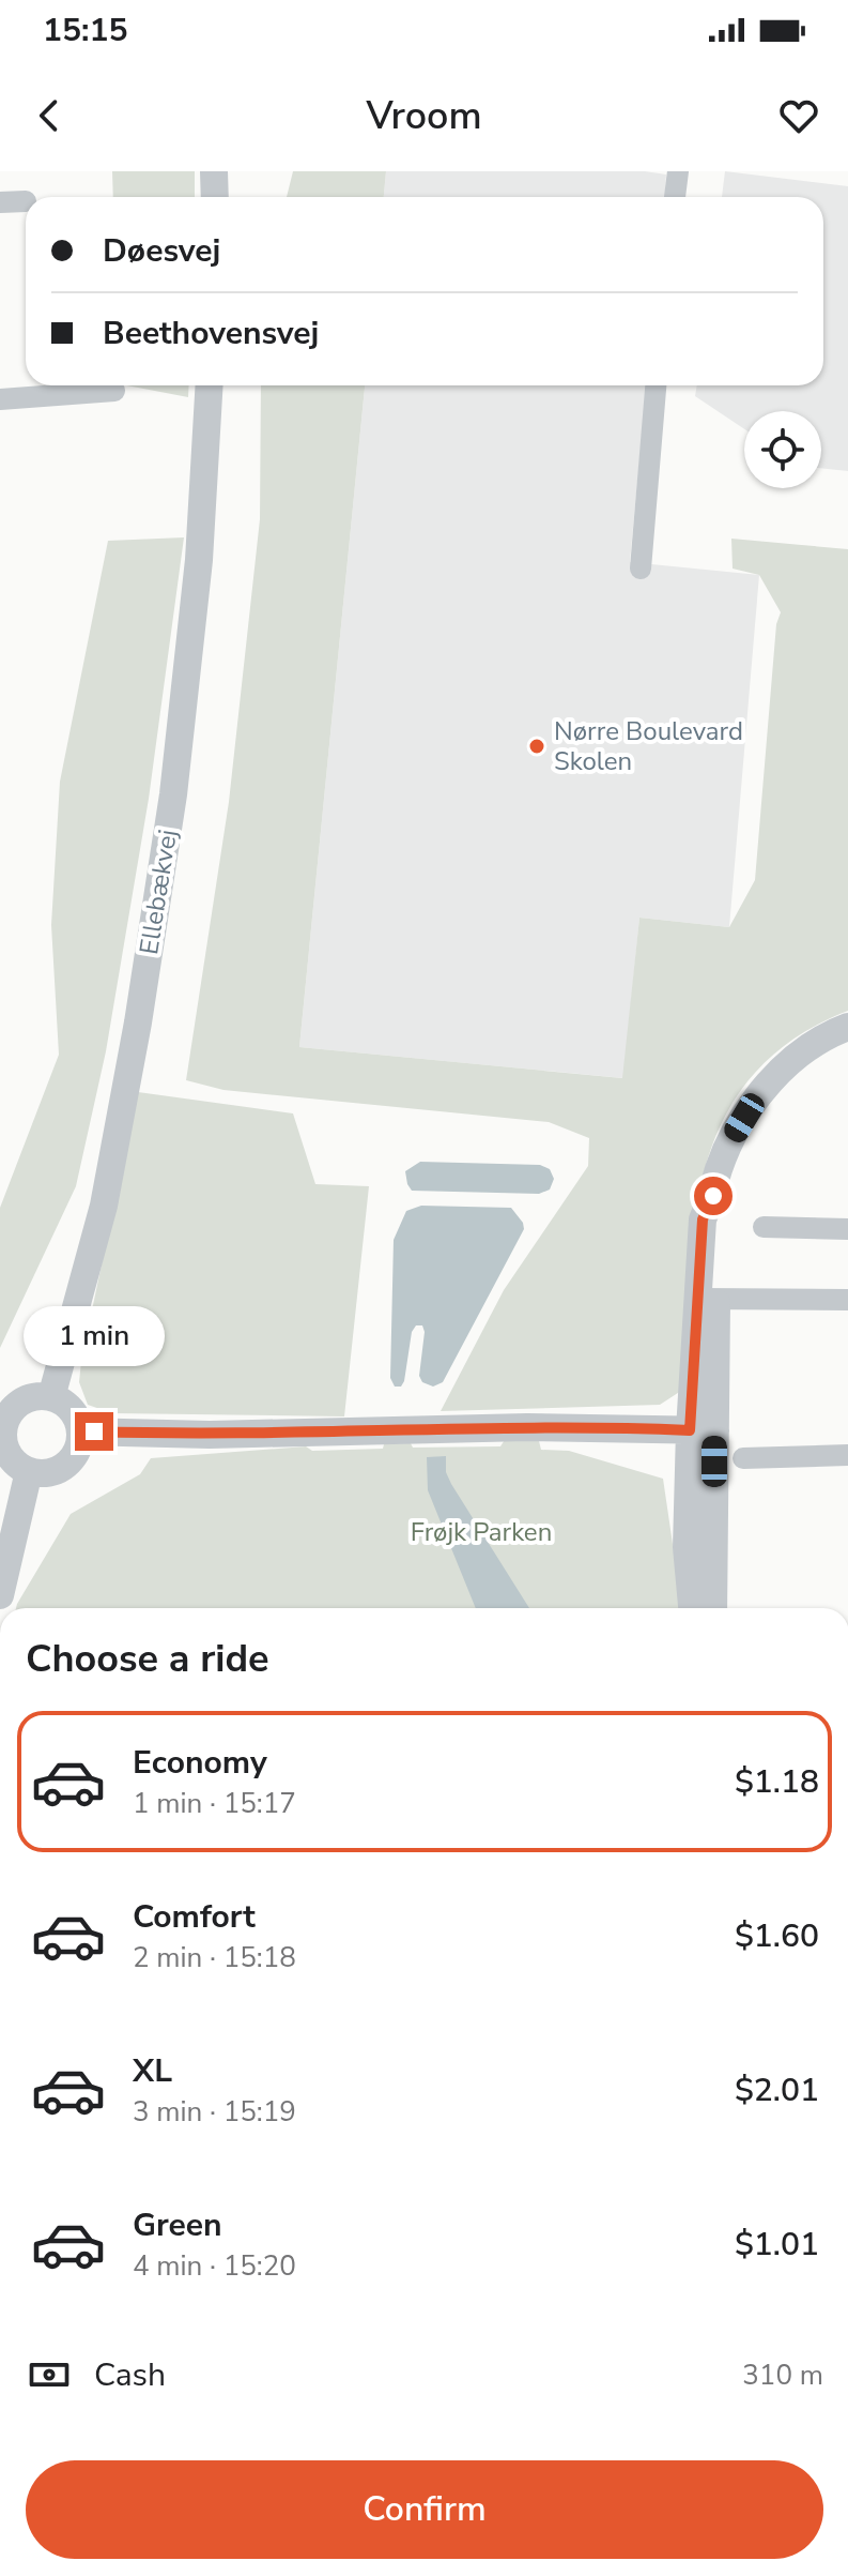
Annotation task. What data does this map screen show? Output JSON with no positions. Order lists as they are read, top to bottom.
{
  "streets": {
    "street": ["Ellebækvej"]
  },
  "parks": ["Frøjk Parken"],
  "places": ["Nørre Boulevard Skolen"],
  "page": {
    "status": "15:15",
    "header": "Vroom",
    "banner": ["Døesvej", "Beethovensvej"],
    "bubble": "1 min",
    "heading": "Choose a ride",
    "list": [
      {
        "name": "Economy",
        "note": "1 min · 15:17",
        "value": "$1.18"
      },
      {
        "name": "Comfort",
        "note": "2 min · 15:18",
        "value": "$1.60"
      },
      {
        "name": "XL",
        "note": "3 min · 15:19",
        "value": "$2.01"
      },
      {
        "name": "Green",
        "note": "4 min · 15:20",
        "value": "$1.01"
      }
    ],
    "pay": ["Cash", "310 m"],
    "buttons": "Confirm"
  }
}
